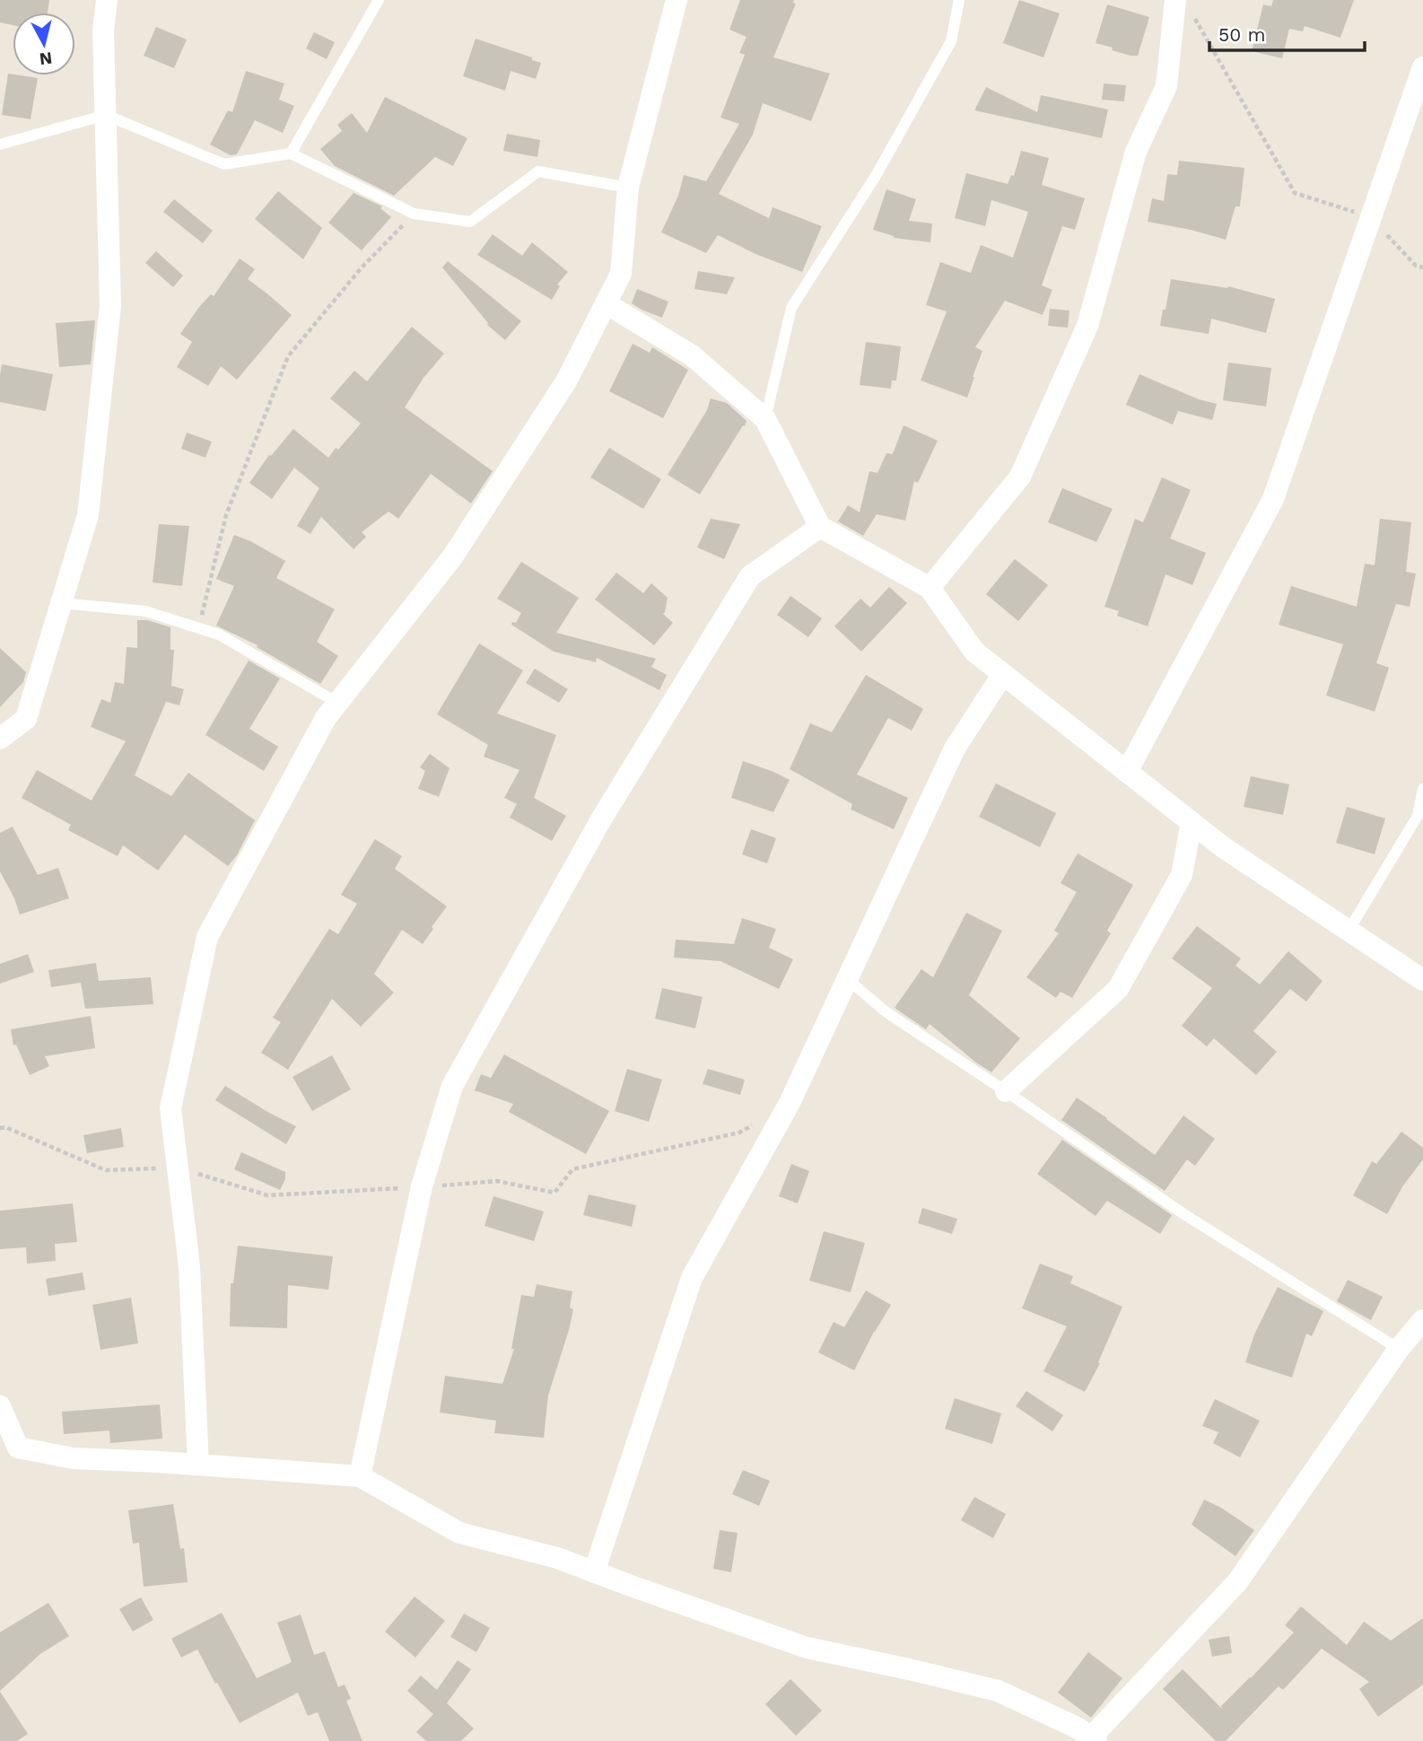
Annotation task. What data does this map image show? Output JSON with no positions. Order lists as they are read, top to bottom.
{
  "scale_bar": "50 m",
  "north": "bottom"
}
